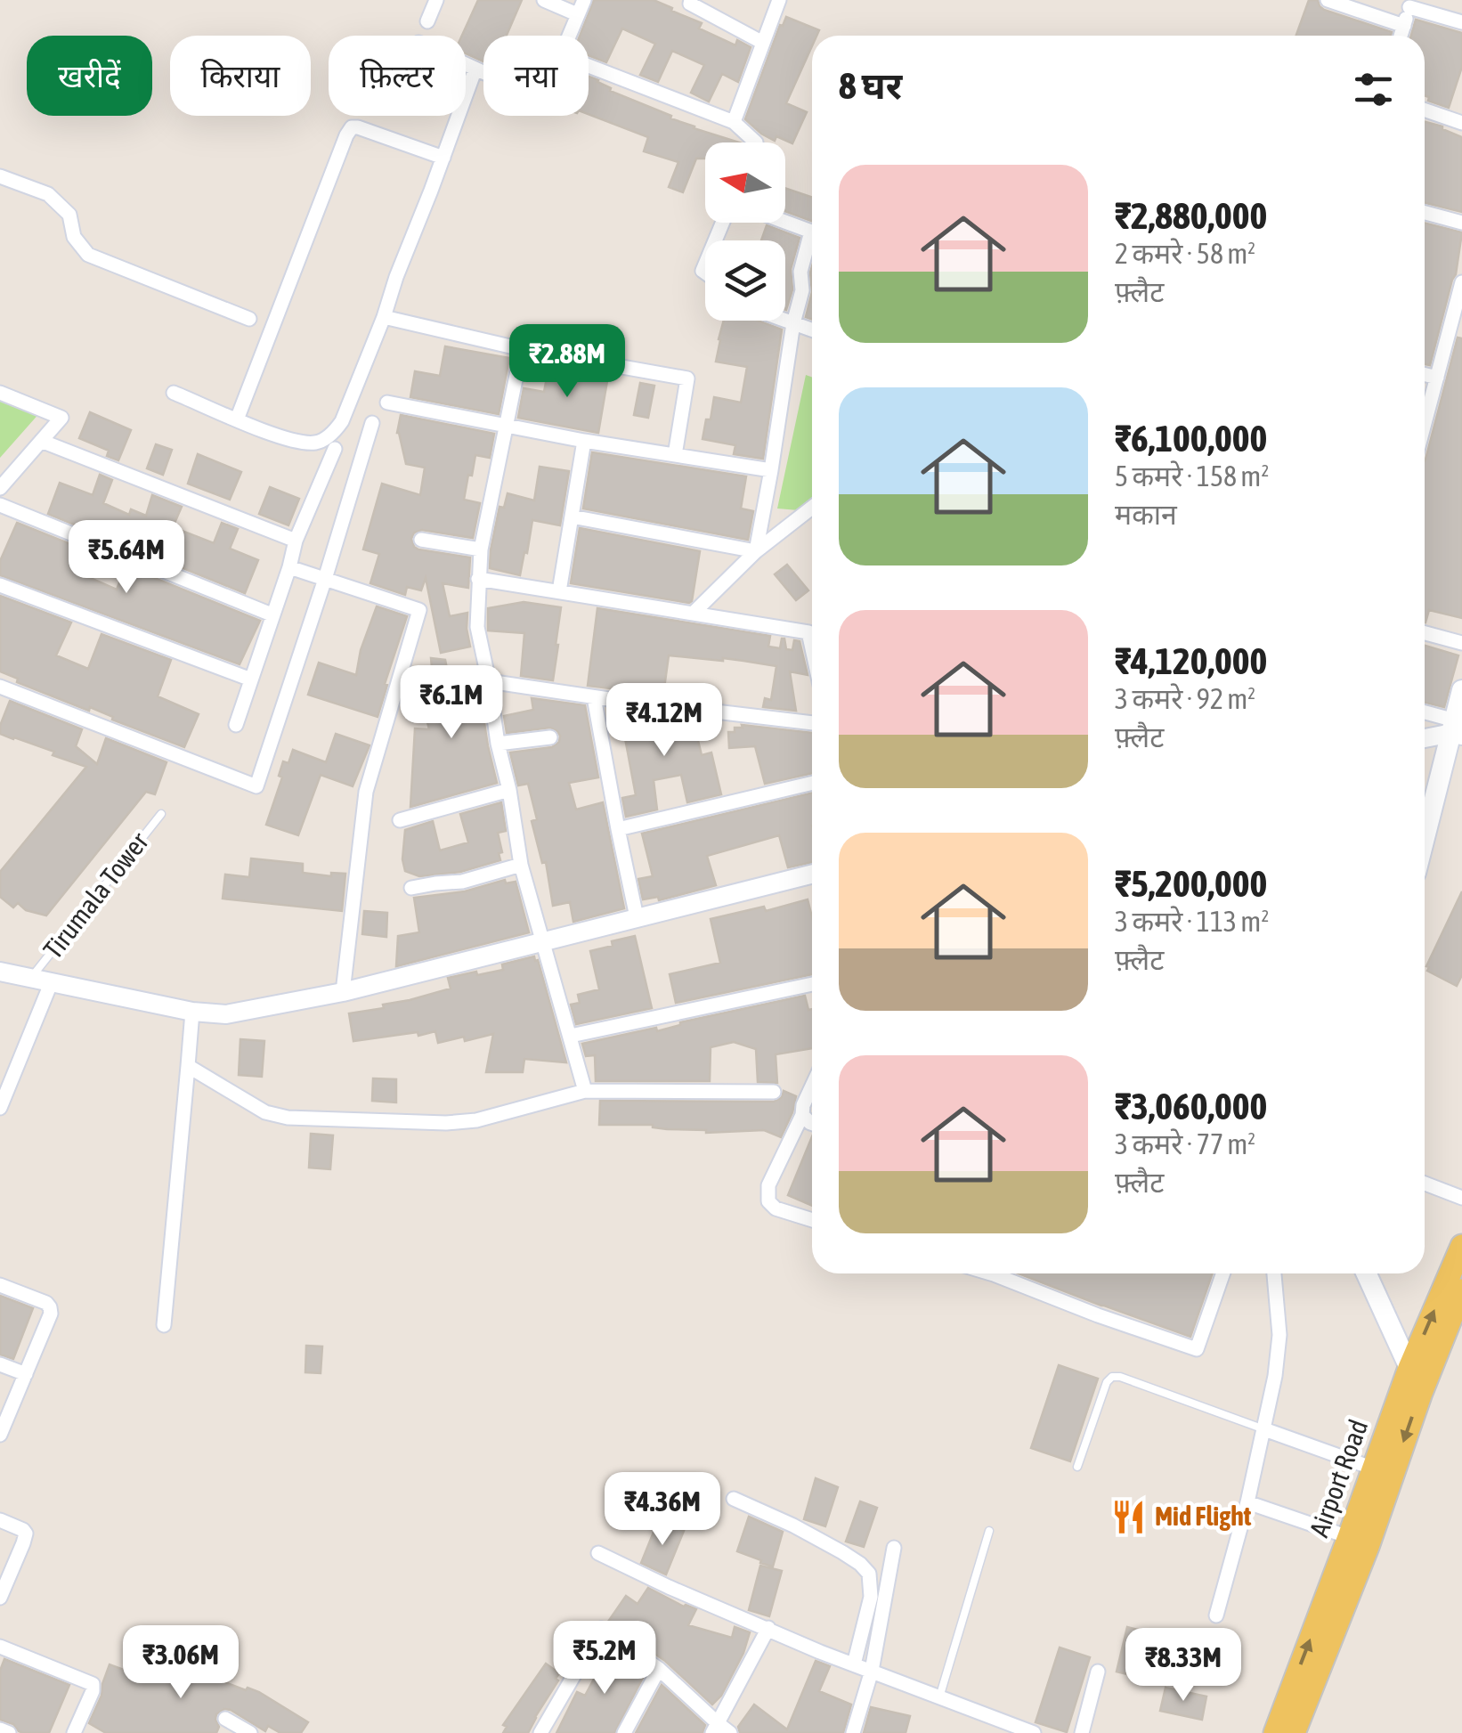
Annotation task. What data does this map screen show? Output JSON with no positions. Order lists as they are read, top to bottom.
{
  "streets": {
    "main road": ["Airport Road"],
    "lane": ["Tirumala Tower"]
  },
  "places": {
    "restaurant": ["Mid Flight"]
  },
  "north": "left",
  "page": {
    "chip": [
      "खरीदें",
      "किराया",
      "फ़िल्टर",
      "नया"
    ],
    "heading": "8 घर",
    "list": [
      {
        "name": "₹2,880,000",
        "note": "2 कमरे · 58 m² · फ़्लैट"
      },
      {
        "name": "₹6,100,000",
        "note": "5 कमरे · 158 m² · मकान"
      },
      {
        "name": "₹4,120,000",
        "note": "3 कमरे · 92 m² · फ़्लैट"
      },
      {
        "name": "₹5,200,000",
        "note": "3 कमरे · 113 m² · फ़्लैट"
      },
      {
        "name": "₹3,060,000",
        "note": "3 कमरे · 77 m² · फ़्लैट"
      }
    ],
    "price": [
      "₹2.88M",
      "₹5.64M",
      "₹6.1M",
      "₹4.12M",
      "₹4.36M",
      "₹5.2M",
      "₹3.06M",
      "₹8.33M"
    ]
  }
}
